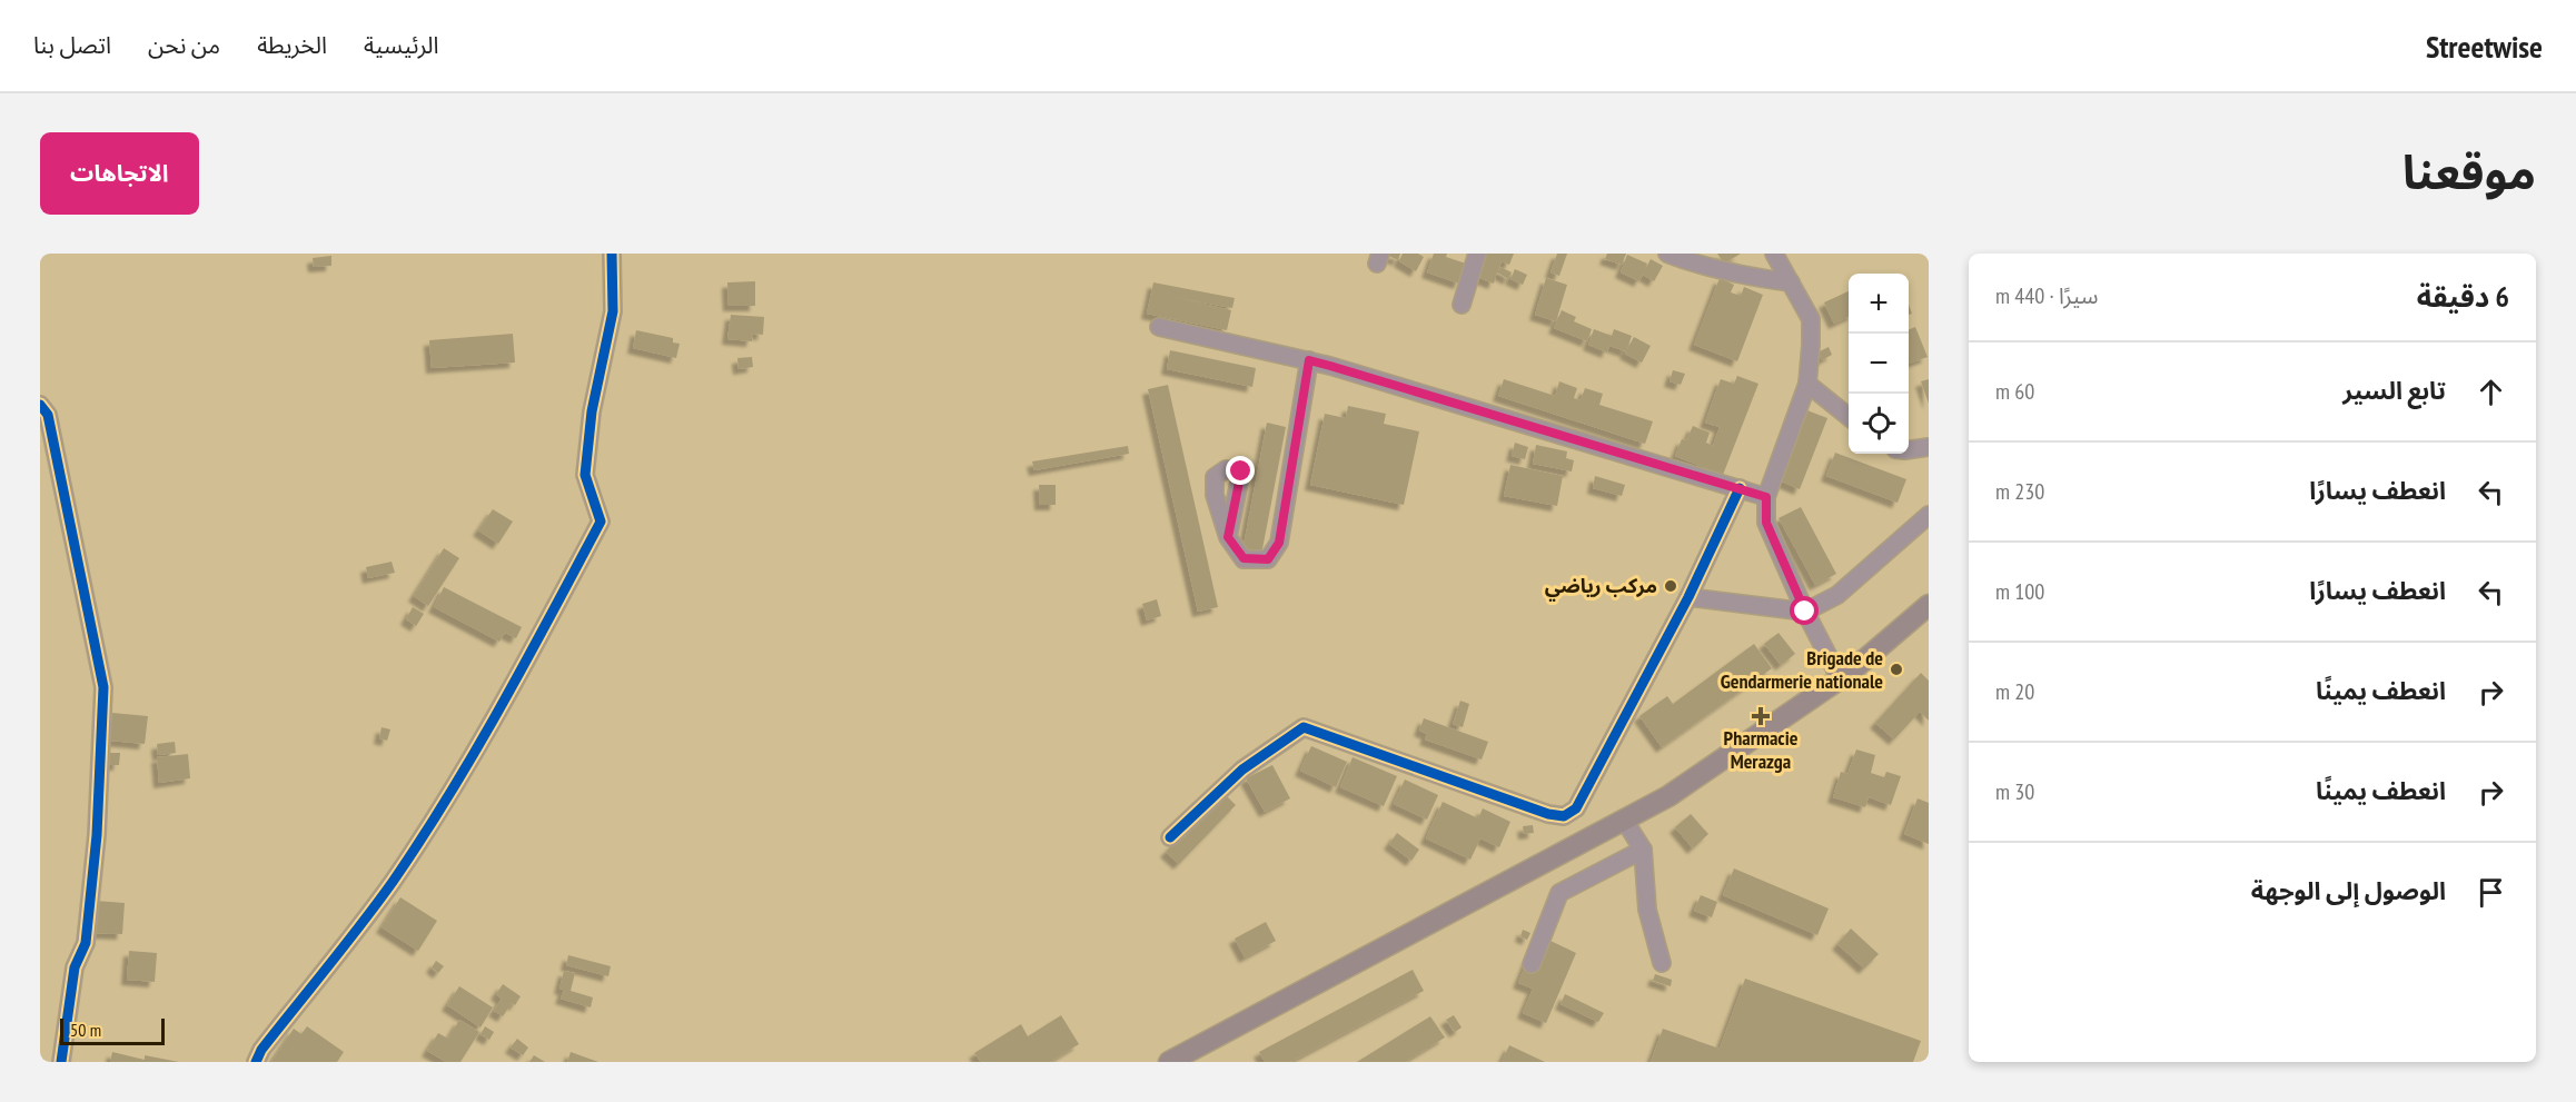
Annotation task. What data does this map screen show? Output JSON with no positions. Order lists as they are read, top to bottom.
{
  "places": {
    "other": ["مركب رياضي", "Brigade de Gendarmerie nationale"],
    "health": ["Pharmacie Merazga"]
  },
  "scale_bar": "50 m",
  "page": {
    "header": "Streetwise",
    "nav": [
      "الرئيسية",
      "الخريطة",
      "من نحن",
      "اتصل بنا"
    ],
    "title": "موقعنا",
    "buttons": "الاتجاهات",
    "heading": ["6 دقيقة", "سيرًا · 440 m"],
    "map_buttons": ["+", "−"],
    "list": [
      ["تابع السير", "60 m"],
      ["انعطف يسارًا", "230 m"],
      ["انعطف يسارًا", "100 m"],
      ["انعطف يمينًا", "20 m"],
      ["انعطف يمينًا", "30 m"],
      "الوصول إلى الوجهة"
    ],
    "scale": "50 m"
  }
}
